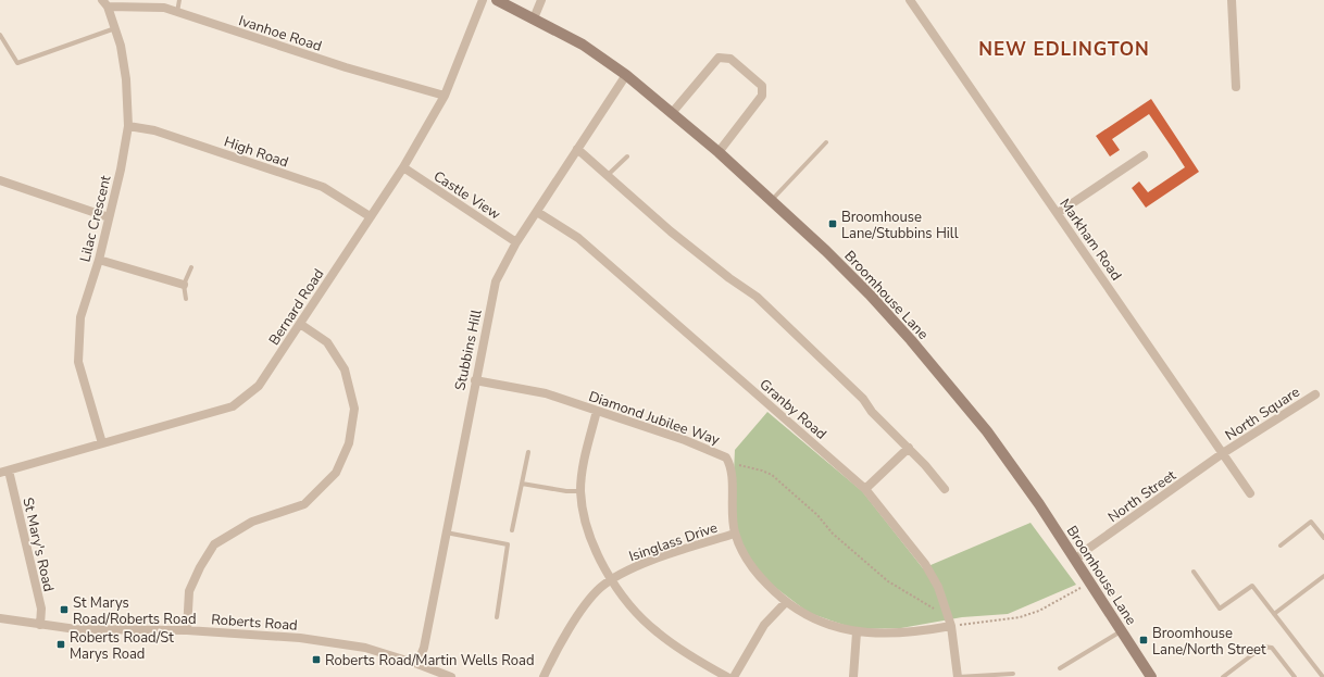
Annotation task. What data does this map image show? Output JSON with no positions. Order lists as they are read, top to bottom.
{
  "streets": {
    "street": [
      "Ivanhoe Road",
      "High Road",
      "Castle View",
      "Lilac Crescent",
      "Markham Road",
      "Broomhouse Lane",
      "Bernard Road",
      "Stubbins Hill",
      "Granby Road",
      "North Square",
      "Diamond Jubilee Way",
      "North Street",
      "Isinglass Drive",
      "St Mary's Road",
      "Roberts Road"
    ]
  },
  "crossings": [
    ["Ivanhoe Road", "Lilac Crescent"],
    ["Ivanhoe Road", "Bernard Road"],
    ["High Road", "Lilac Crescent"],
    ["High Road", "Bernard Road"],
    ["Castle View", "Bernard Road"],
    ["Castle View", "Stubbins Hill"],
    ["Lilac Crescent", "Bernard Road"],
    ["Markham Road", "North Square"],
    ["Markham Road", "North Street"],
    ["Broomhouse Lane", "Stubbins Hill"],
    ["Broomhouse Lane", "North Street"],
    ["Bernard Road", "St Mary's Road"],
    ["Stubbins Hill", "Granby Road"],
    ["Stubbins Hill", "Diamond Jubilee Way"],
    ["Stubbins Hill", "Roberts Road"],
    ["Granby Road", "Diamond Jubilee Way"],
    ["North Square", "North Street"],
    ["Diamond Jubilee Way", "Isinglass Drive"],
    ["St Mary's Road", "Roberts Road"]
  ],
  "districts": ["NEW EDLINGTON"],
  "places": {
    "transit": [
      "Broomhouse Lane/Stubbins Hill",
      "St Marys Road/Roberts Road",
      "Broomhouse Lane/North Street",
      "Roberts Road/St Marys Road",
      "Roberts Road/Martin Wells Road"
    ]
  }
}
